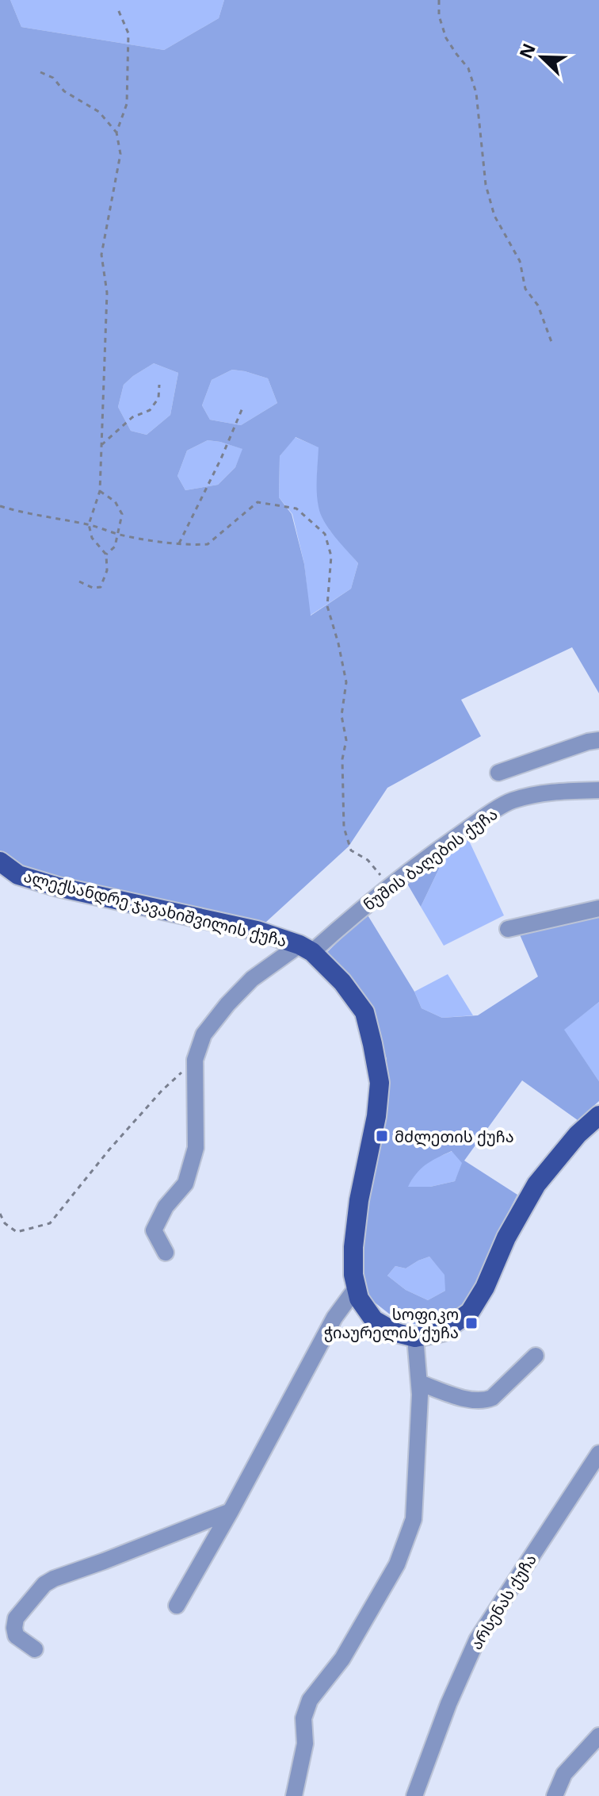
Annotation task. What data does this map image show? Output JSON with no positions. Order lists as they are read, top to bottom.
{
  "streets": {
    "main road": ["ალექსანდრე ჯავახიშვილის ქუჩა"],
    "street": ["ნუშის ბაღების ქუჩა", "არსენას ქუჩა"]
  },
  "crossings": [
    ["ნუშის ბაღების ქუჩა", "ალექსანდრე ჯავახიშვილის ქუჩა"]
  ],
  "places": {
    "transit": ["მძლეთის ქუჩა", "სოფიკო ჭიაურელის ქუჩა"]
  },
  "north": "top left"
}
